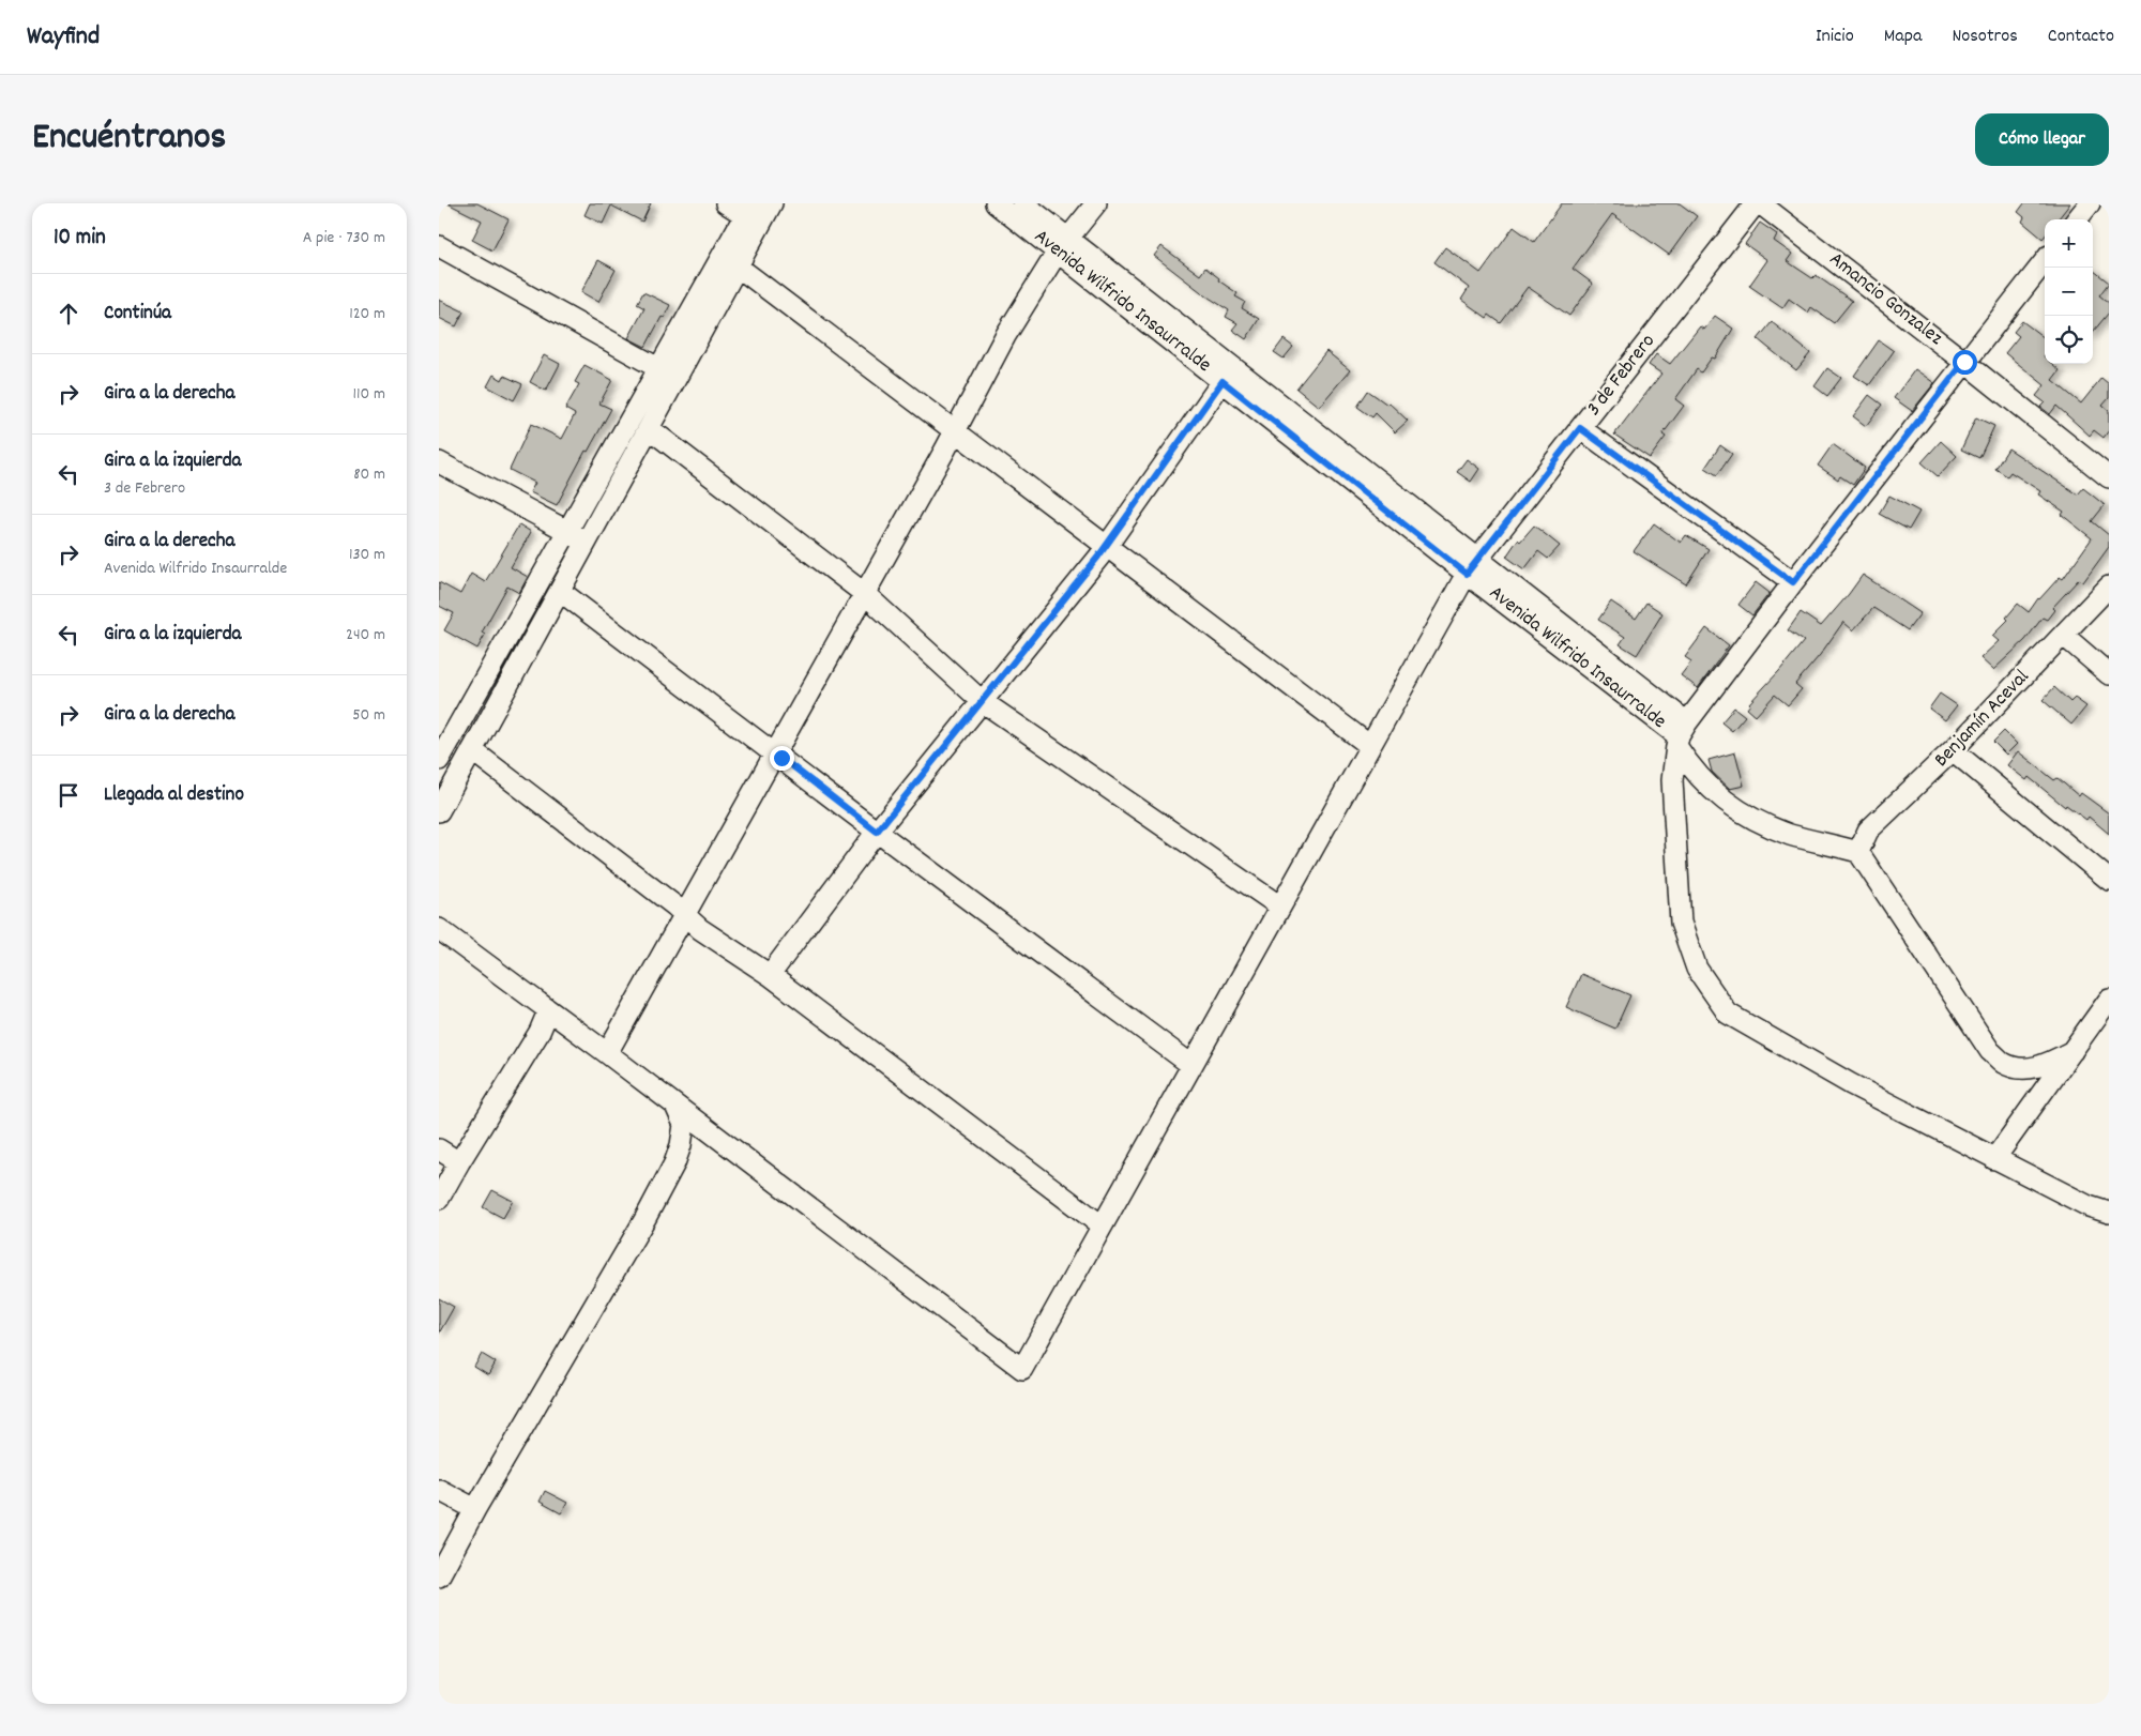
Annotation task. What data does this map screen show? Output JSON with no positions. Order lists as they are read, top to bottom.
{
  "streets": {
    "street": [
      "Amancio Gonzalez",
      "Avenida Wilfrido Insaurralde",
      "3 de Febrero",
      "Benjamín Aceval"
    ]
  },
  "crossings": [
    ["Amancio Gonzalez", "3 de Febrero"],
    ["Avenida Wilfrido Insaurralde", "3 de Febrero"],
    ["Avenida Wilfrido Insaurralde", "Benjamín Aceval"]
  ],
  "page": {
    "header": "Wayfind",
    "nav": [
      "Inicio",
      "Mapa",
      "Nosotros",
      "Contacto"
    ],
    "title": "Encuéntranos",
    "buttons": "Cómo llegar",
    "heading": ["10 min", "A pie · 730 m"],
    "map_buttons": ["+", "−"],
    "list": [
      ["Continúa", "120 m"],
      ["Gira a la derecha", "110 m"],
      ["Gira a la izquierda", "3 de Febrero", "80 m"],
      ["Gira a la derecha", "Avenida Wilfrido Insaurralde", "130 m"],
      ["Gira a la izquierda", "240 m"],
      ["Gira a la derecha", "50 m"],
      "Llegada al destino"
    ]
  }
}
